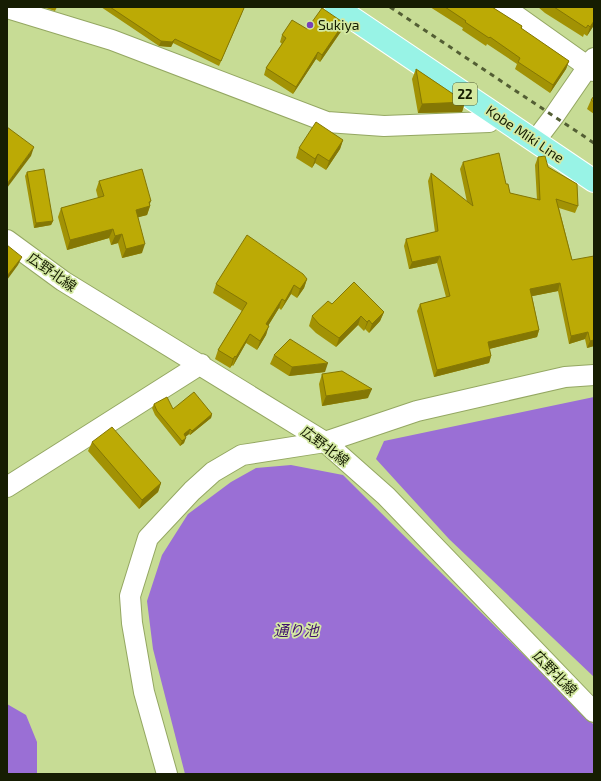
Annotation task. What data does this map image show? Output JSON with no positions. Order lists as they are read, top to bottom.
{
  "streets": {
    "main road": ["22", "Kobe Miki Line"],
    "street": ["広野北線"]
  },
  "water": ["通り池"],
  "places": ["Sukiya"]
}
